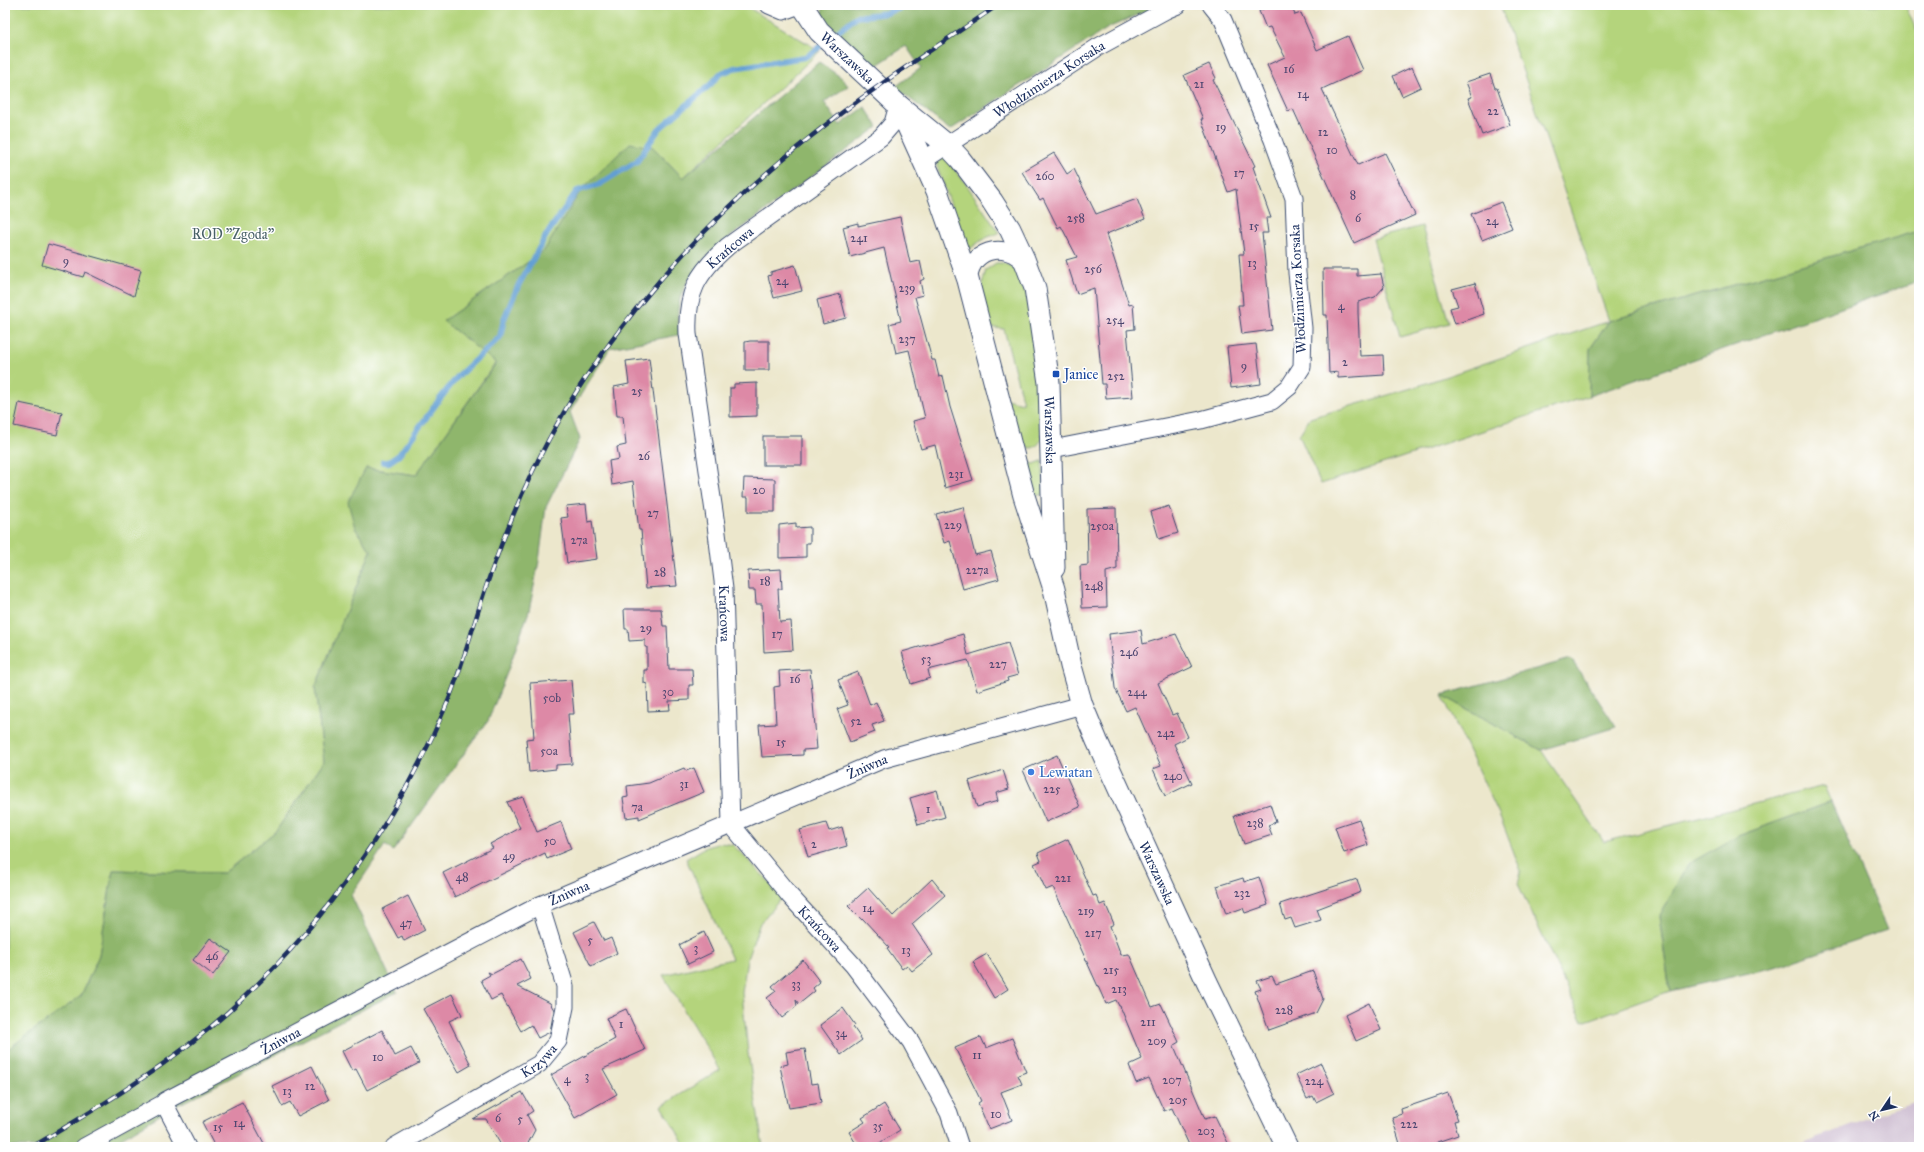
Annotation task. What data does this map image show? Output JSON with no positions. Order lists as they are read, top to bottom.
{
  "streets": {
    "street": [
      "Warszawska",
      "Włodzimierza Korsaka",
      "Krańcowa",
      "Żniwna",
      "Krzywa"
    ]
  },
  "crossings": [
    ["Warszawska", "Włodzimierza Korsaka"],
    ["Warszawska", "Krańcowa"],
    ["Warszawska", "Żniwna"],
    ["Krańcowa", "Żniwna"],
    ["Żniwna", "Krzywa"]
  ],
  "parks": ["ROD \"Zgoda\""],
  "places": {
    "transit": ["Janice"],
    "other": ["Lewiatan"]
  },
  "house_numbers": [
    "16",
    "21",
    "14",
    "22",
    "19",
    "12",
    "10",
    "17",
    "260",
    "8",
    "258",
    "6",
    "24",
    "15",
    "241",
    "9",
    "13",
    "256",
    "24",
    "239",
    "4",
    "254",
    "237",
    "2",
    "9",
    "252",
    "25",
    "26",
    "231",
    "20",
    "27",
    "229",
    "250a",
    "27a",
    "227a",
    "28",
    "18",
    "248",
    "29",
    "17",
    "246",
    "53",
    "227",
    "16",
    "30",
    "244",
    "50b",
    "52",
    "242",
    "15",
    "50a",
    "240",
    "31",
    "225",
    "7a",
    "1",
    "238",
    "50",
    "2",
    "49",
    "48",
    "221",
    "232",
    "14",
    "219",
    "47",
    "217",
    "5",
    "3",
    "13",
    "46",
    "215",
    "33",
    "213",
    "228",
    "211",
    "1",
    "34",
    "209",
    "11",
    "10",
    "3",
    "4",
    "207",
    "224",
    "12",
    "13",
    "205",
    "10",
    "6",
    "5",
    "14",
    "222",
    "35",
    "15",
    "203"
  ],
  "north": "bottom left"
}
